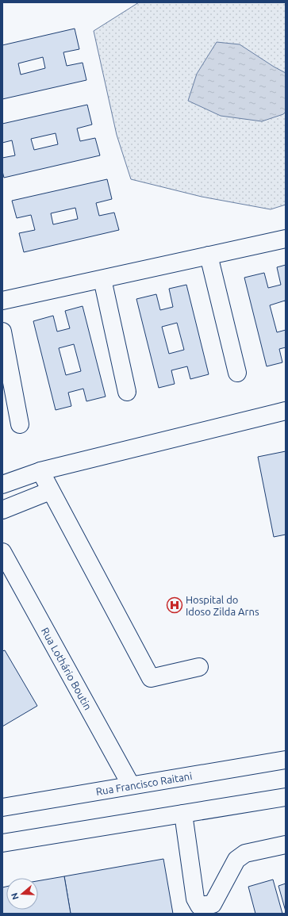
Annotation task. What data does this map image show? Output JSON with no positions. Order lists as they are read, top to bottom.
{
  "streets": {
    "street": ["Rua Lothário Boutin", "Rua Francisco Raitani"]
  },
  "crossings": [
    ["Rua Lothário Boutin", "Rua Francisco Raitani"]
  ],
  "places": {
    "hospital": ["Hospital do Idoso Zilda Arns"]
  },
  "north": "left"
}
